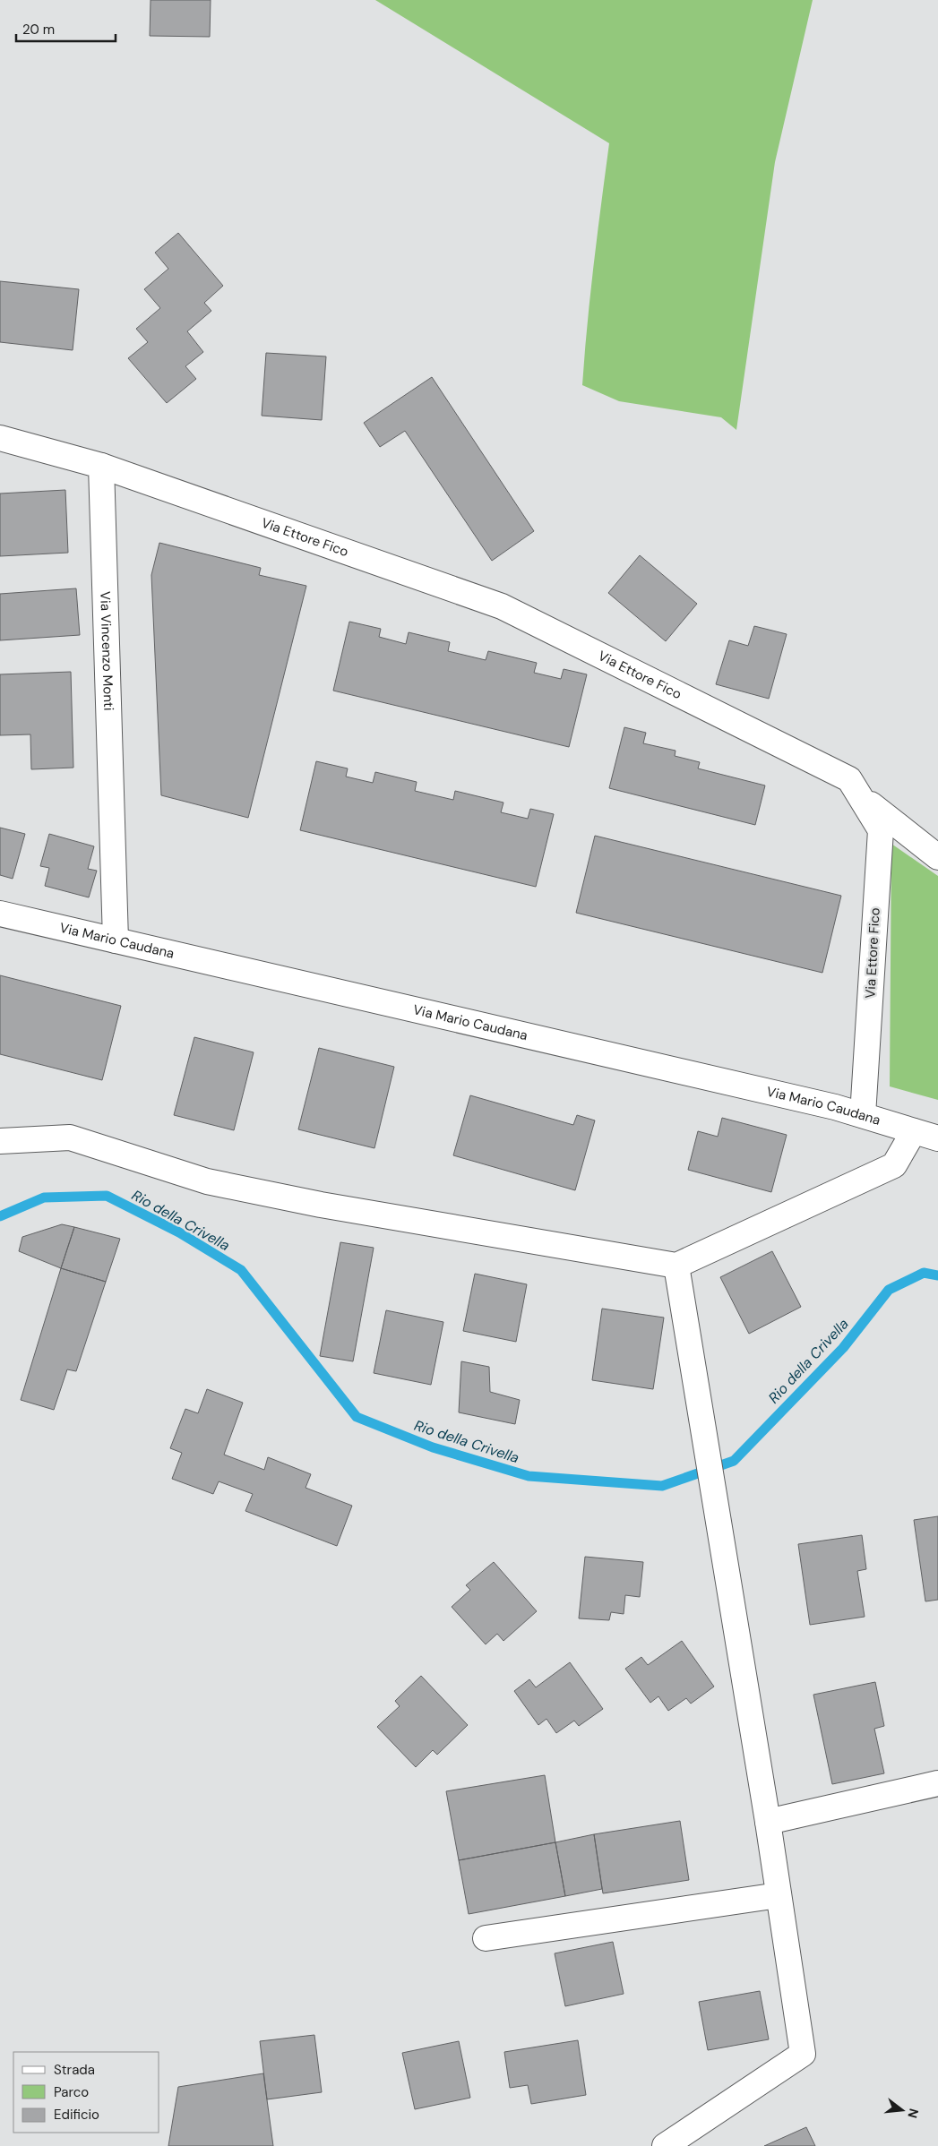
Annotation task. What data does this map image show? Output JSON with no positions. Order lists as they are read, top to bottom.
{
  "streets": {
    "street": ["Via Ettore Fico", "Via Vincenzo Monti", "Via Mario Caudana"]
  },
  "crossings": [
    ["Via Ettore Fico", "Via Vincenzo Monti"],
    ["Via Ettore Fico", "Via Mario Caudana"],
    ["Via Vincenzo Monti", "Via Mario Caudana"]
  ],
  "water": ["Rio della Crivella"],
  "legend": ["Strada", "Parco", "Edificio"],
  "scale_bar": "20 m",
  "north": "right"
}
